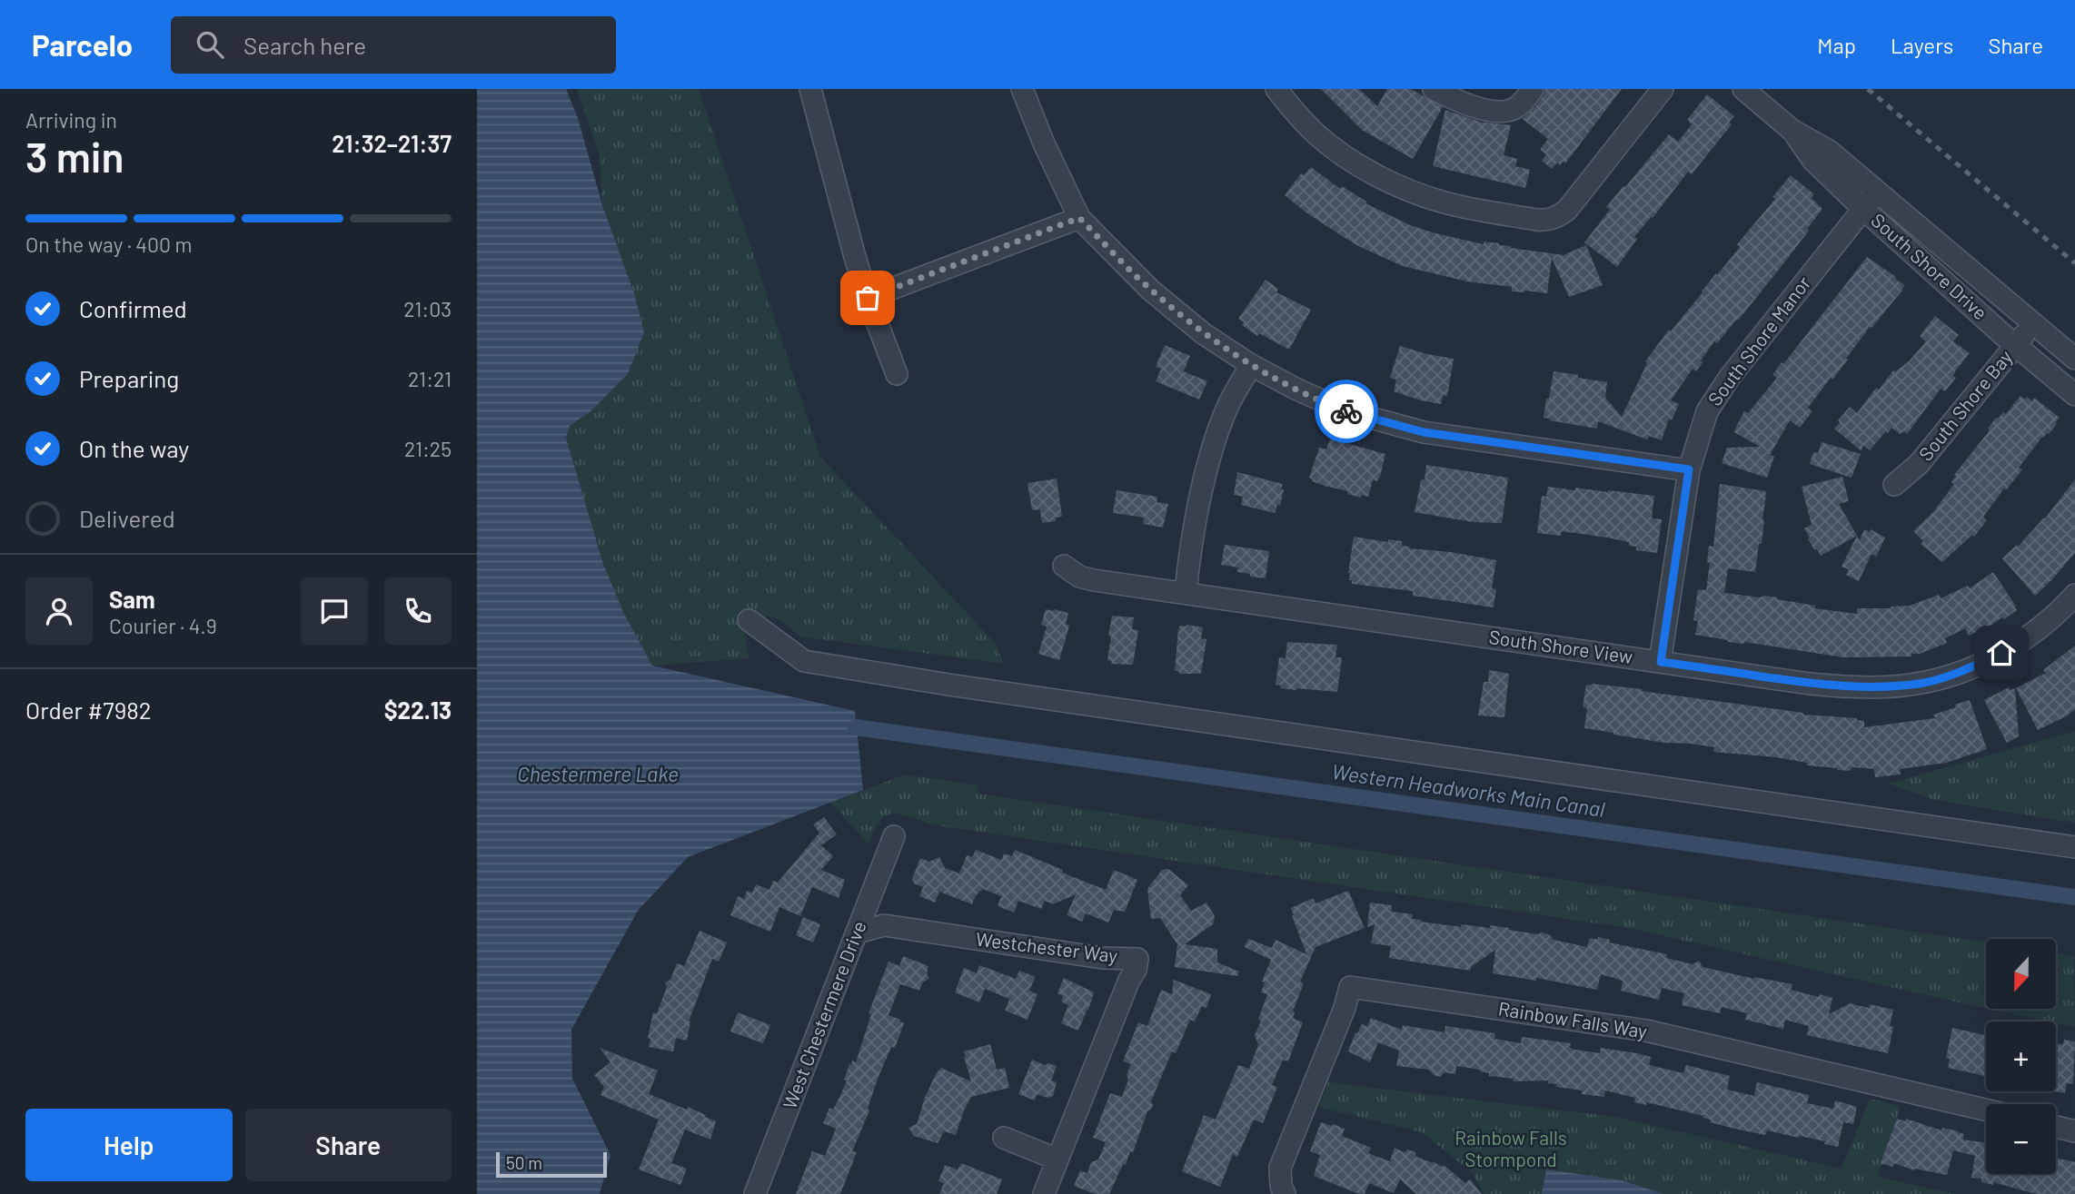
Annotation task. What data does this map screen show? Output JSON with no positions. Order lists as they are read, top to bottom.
{
  "streets": {
    "street": [
      "South Shore Drive",
      "South Shore Manor",
      "South Shore Bay",
      "South Shore View",
      "Westchester Way",
      "West Chestermere Drive",
      "Rainbow Falls Way"
    ]
  },
  "crossings": [
    ["South Shore Drive", "South Shore Manor"],
    ["South Shore Drive", "South Shore Bay"],
    ["South Shore Manor", "South Shore View"],
    ["Westchester Way", "West Chestermere Drive"]
  ],
  "water": ["Chestermere Lake", "Western Headworks Main Canal"],
  "parks": ["Rainbow Falls Stormpond"],
  "scale_bar": "50 m",
  "north": "bottom",
  "page": {
    "header": "Parcelo",
    "search": "Search here",
    "nav": ["Map", "Layers", "Share"],
    "heading": ["3 min", "Arriving in", "21:32–21:37"],
    "panel": [
      "Sam",
      "Courier · 4.9",
      "Order #7982",
      "$22.13"
    ],
    "bar": "On the way · 400 m",
    "list": [
      ["Confirmed", "21:03"],
      ["Preparing", "21:21"],
      ["On the way", "21:25"],
      "Delivered"
    ],
    "map_buttons": ["+", "−"],
    "buttons": ["Help", "Share"],
    "scale": "50 m"
  }
}
